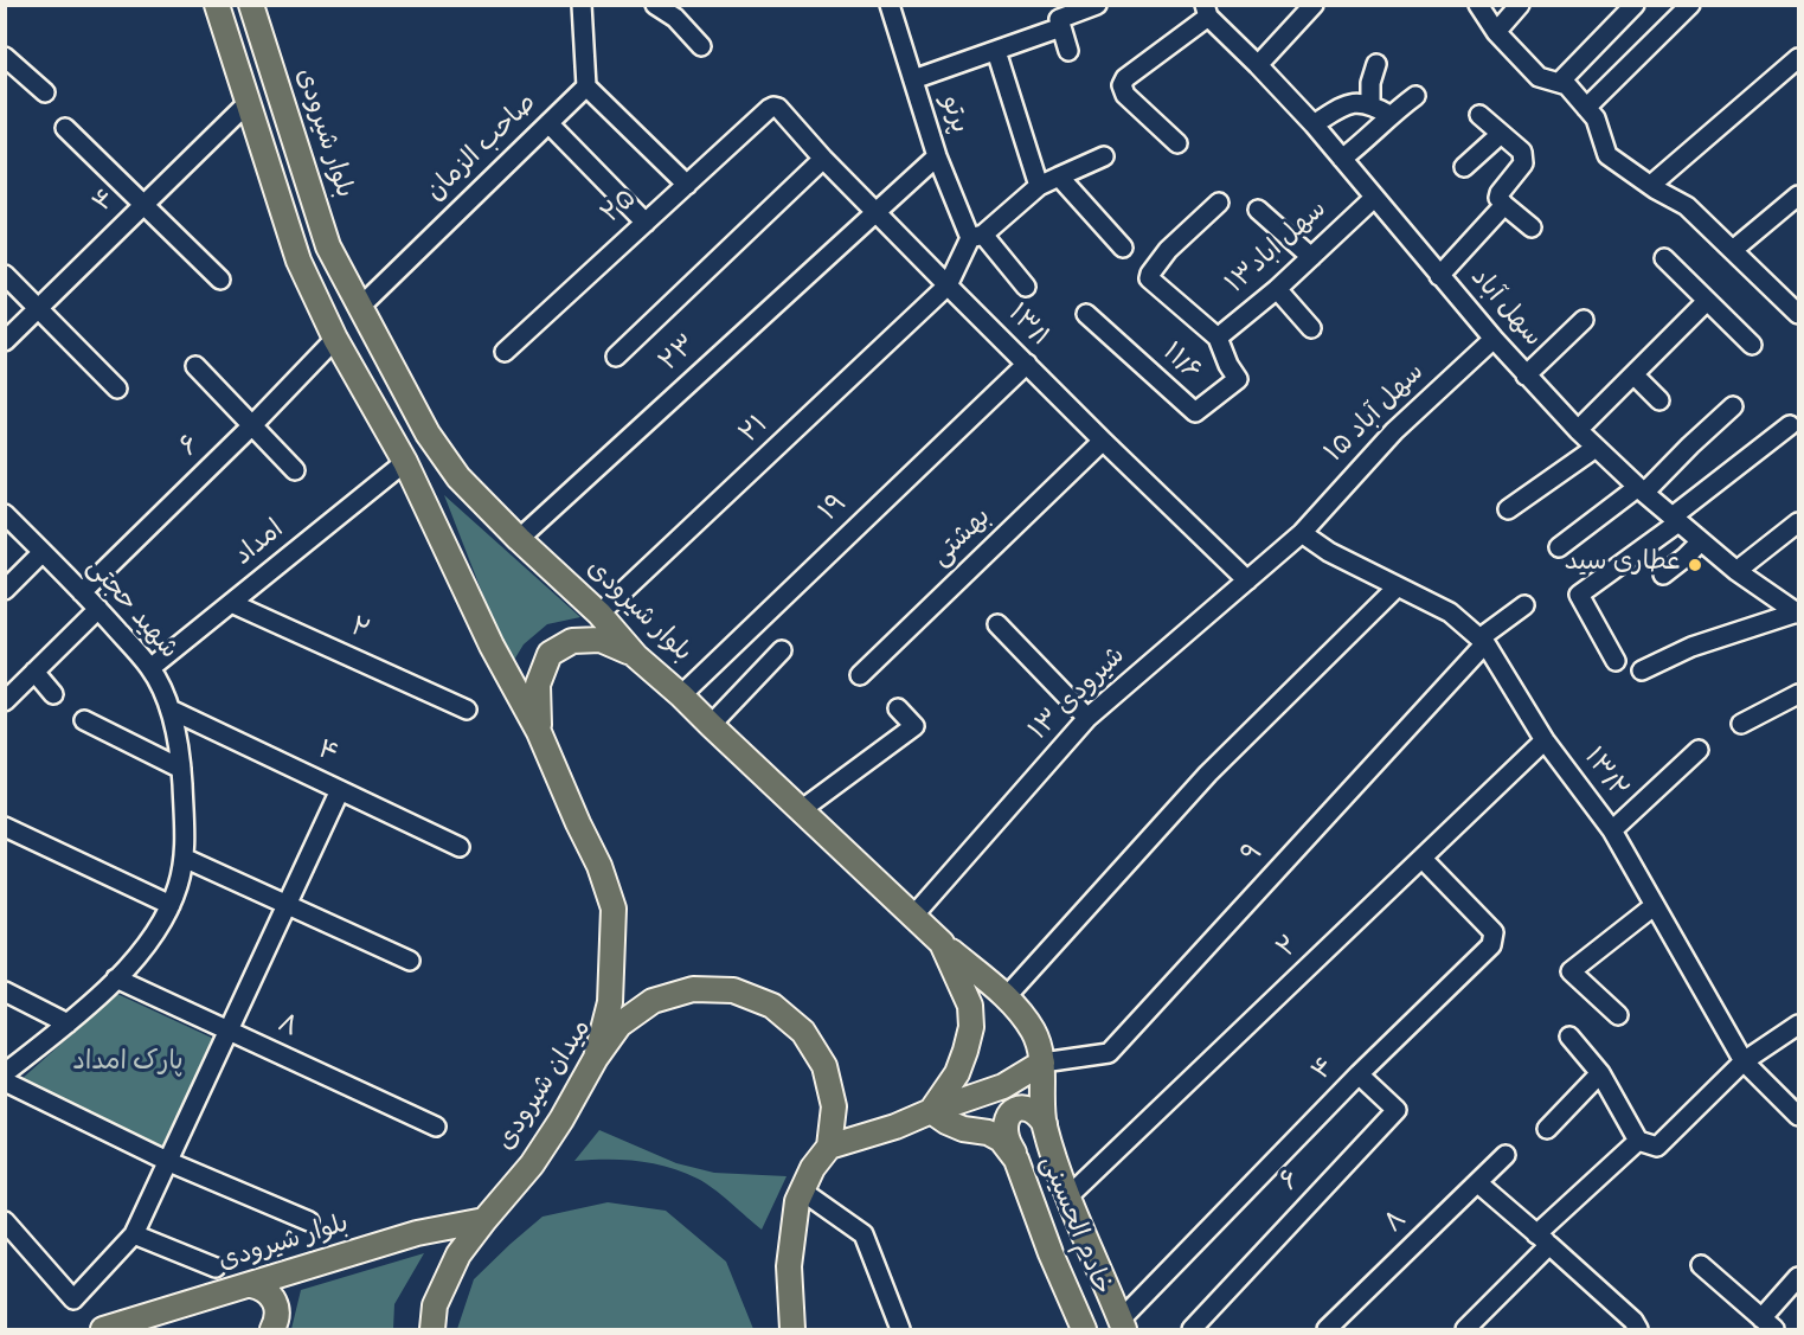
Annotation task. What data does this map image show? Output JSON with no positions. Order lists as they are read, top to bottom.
{
  "streets": {
    "main road": ["بلوار شیرودی", "میدان شیرودی", "خادم الحسینی"],
    "street": [
      "پرتو",
      "صاحب الزمان",
      "۴",
      "۲۵",
      "سهل اباد۱۳",
      "سهل آباد",
      "۱۳/۱",
      "۲۳",
      "۱۱/۶",
      "سهل آباد ۱۵",
      "۲۱",
      "۶",
      "۱۹",
      "بهشتی",
      "امداد",
      "شهید حجتی",
      "۲",
      "شیرودی ۱۳",
      "۱۳/۲",
      "۹",
      "۸"
    ]
  },
  "crossings": [
    ["پرتو", "۲۳"],
    ["بلوار شیرودی", "صاحب الزمان"],
    ["بلوار شیرودی", "۲۳"],
    ["بلوار شیرودی", "۲۱"],
    ["بلوار شیرودی", "۱۹"],
    ["بلوار شیرودی", "شیرودی ۱۳"],
    ["بلوار شیرودی", "میدان شیرودی"],
    ["بلوار شیرودی", "خادم الحسینی"],
    ["۴", "۶"],
    ["۴", "شهید حجتی"],
    ["۴", "۲"],
    ["۴", "خادم الحسینی"],
    ["۲۵", "۱۳/۱"],
    ["سهل اباد۱۳", "سهل آباد"],
    ["سهل اباد۱۳", "۱۱/۶"],
    ["سهل آباد", "سهل آباد ۱۵"],
    ["۱۳/۱", "۲۳"],
    ["۱۳/۱", "۲۱"],
    ["۱۳/۱", "۱۹"],
    ["۱۳/۱", "بهشتی"],
    ["۱۳/۱", "شیرودی ۱۳"],
    ["سهل آباد ۱۵", "شیرودی ۱۳"],
    ["سهل آباد ۱۵", "۱۳/۲"],
    ["۶", "شهید حجتی"],
    ["امداد", "شهید حجتی"],
    ["امداد", "۲"],
    ["شهید حجتی", "۸"],
    ["۲", "۱۳/۲"],
    ["۲", "خادم الحسینی"],
    ["شیرودی ۱۳", "۱۳/۲"],
    ["۱۳/۲", "۹"],
    ["۹", "خادم الحسینی"]
  ],
  "parks": ["پارک امداد"],
  "places": ["عطاری سید"]
}
